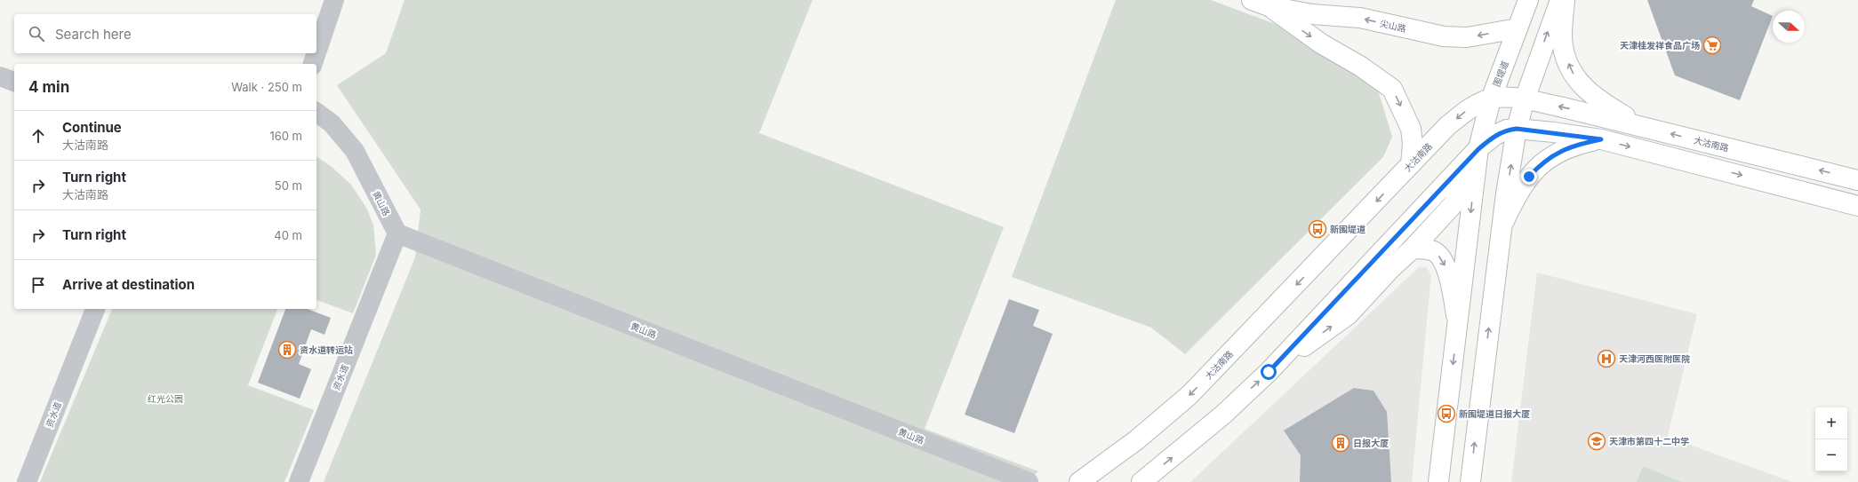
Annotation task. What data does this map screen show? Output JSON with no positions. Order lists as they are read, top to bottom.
{
  "streets": {
    "main road": ["尖山路", "围堤道", "大沽南路"],
    "street": ["黄山路", "资水道"]
  },
  "crossings": [
    ["尖山路", "围堤道"],
    ["尖山路", "大沽南路"],
    ["围堤道", "大沽南路"],
    ["黄山路", "资水道"]
  ],
  "parks": ["红光公园"],
  "places": {
    "supermarket": ["天津桂发祥食品广场"],
    "bus stop": ["新围堤道", "新围堤道日报大厦"],
    "building": ["资水道转运站", "日报大厦"],
    "hospital": ["天津河西医附医院"],
    "school or university": ["天津市第四十二中学"]
  },
  "north": "right",
  "page": {
    "search": "Search here",
    "heading": ["4 min", "Walk · 250 m"],
    "list": [
      ["Continue", "大沽南路", "160 m"],
      ["Turn right", "大沽南路", "50 m"],
      ["Turn right", "40 m"],
      "Arrive at destination"
    ],
    "map_buttons": ["+", "−"]
  }
}
